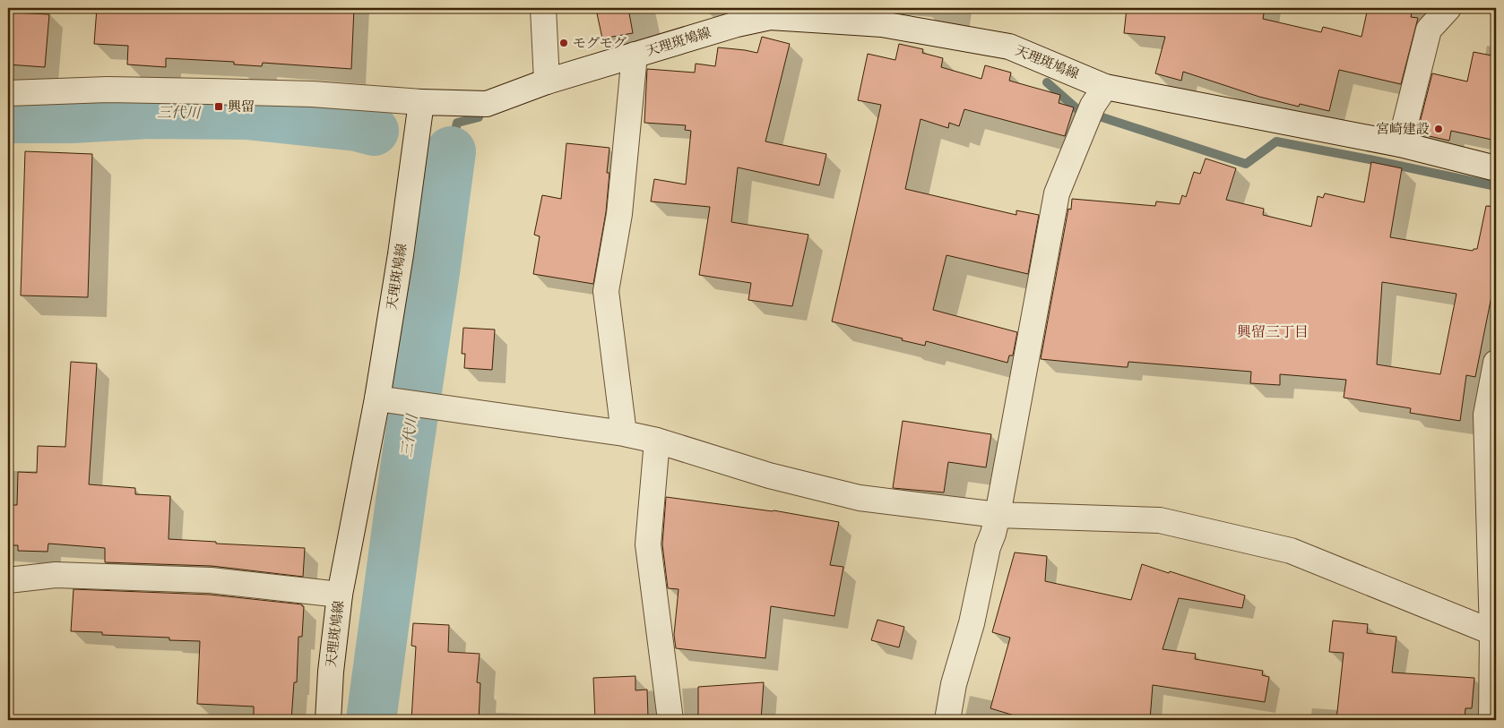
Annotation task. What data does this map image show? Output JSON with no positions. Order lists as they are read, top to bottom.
{
  "streets": {
    "street": ["天理斑鳩線"]
  },
  "districts": ["興留三丁目"],
  "water": ["三代川"],
  "places": {
    "other": ["モグモグ", "宮崎建設"],
    "transit": ["興留"]
  }
}
